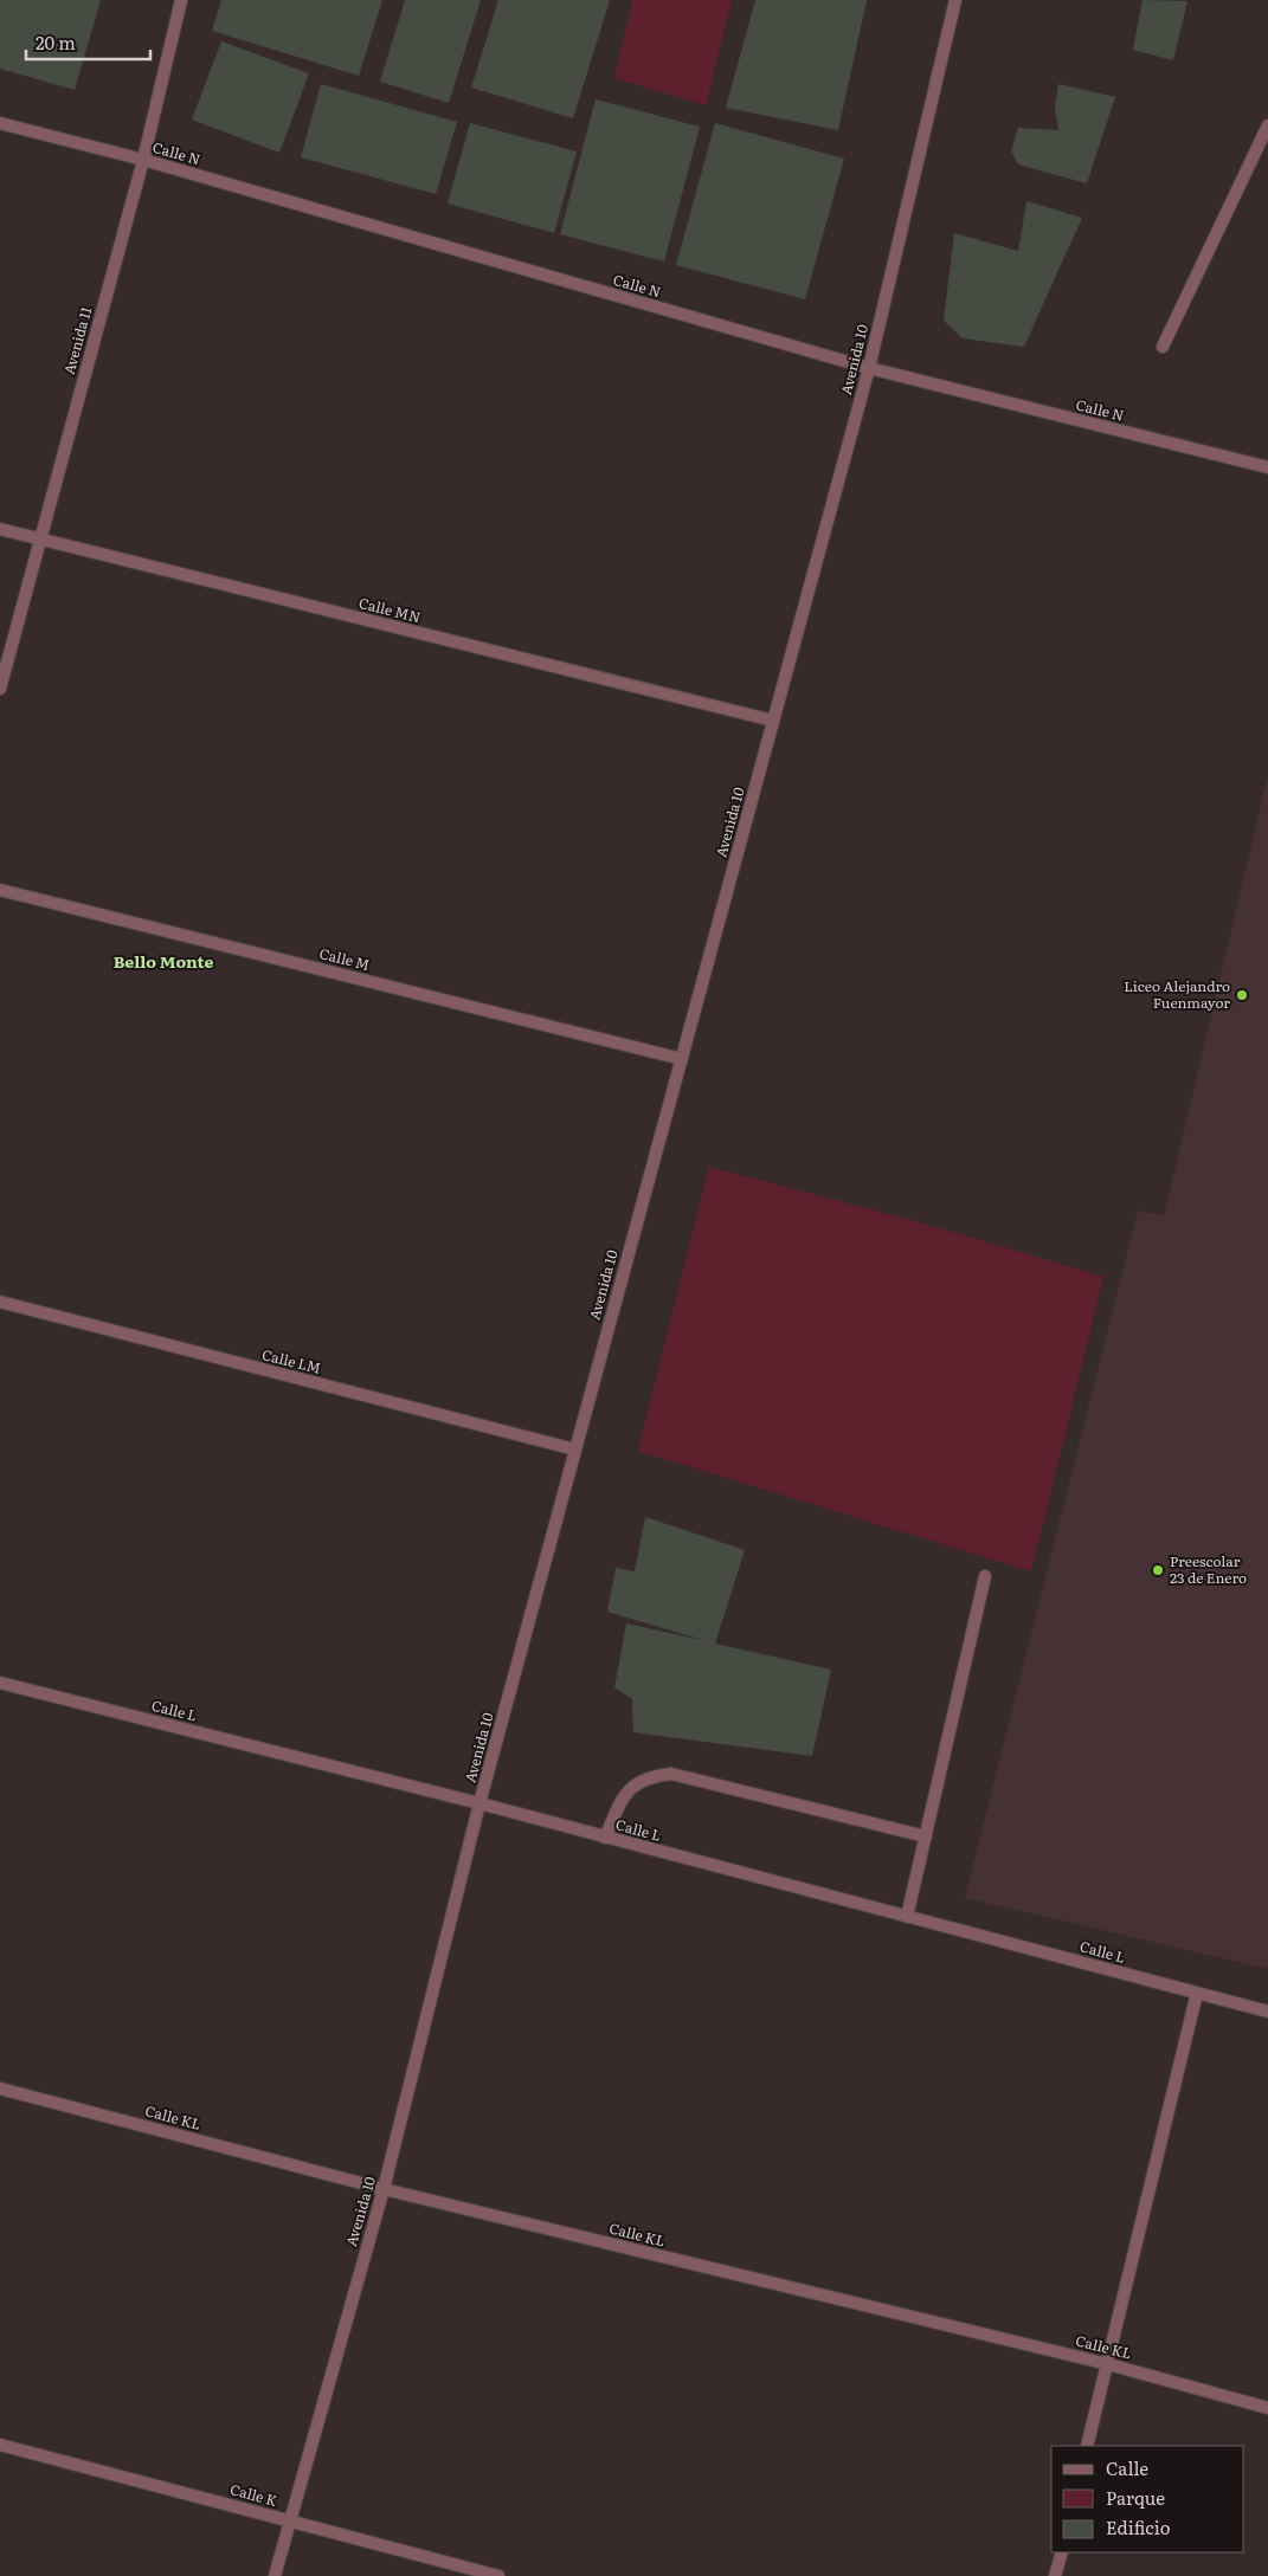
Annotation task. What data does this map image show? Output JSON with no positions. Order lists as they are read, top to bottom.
{
  "streets": {
    "street": [
      "Calle N",
      "Avenida 11",
      "Avenida 10",
      "Calle MN",
      "Calle M",
      "Calle LM",
      "Calle L",
      "Calle KL",
      "Calle K"
    ]
  },
  "crossings": [
    ["Calle N", "Avenida 11"],
    ["Calle N", "Avenida 10"],
    ["Avenida 11", "Calle MN"],
    ["Avenida 10", "Calle MN"],
    ["Avenida 10", "Calle M"],
    ["Avenida 10", "Calle LM"],
    ["Avenida 10", "Calle L"],
    ["Avenida 10", "Calle KL"],
    ["Avenida 10", "Calle K"]
  ],
  "districts": ["Bello Monte"],
  "places": ["Liceo Alejandro Fuenmayor", "Preescolar 23 de Enero"],
  "legend": ["Calle", "Parque", "Edificio"],
  "scale_bar": "20 m"
}
